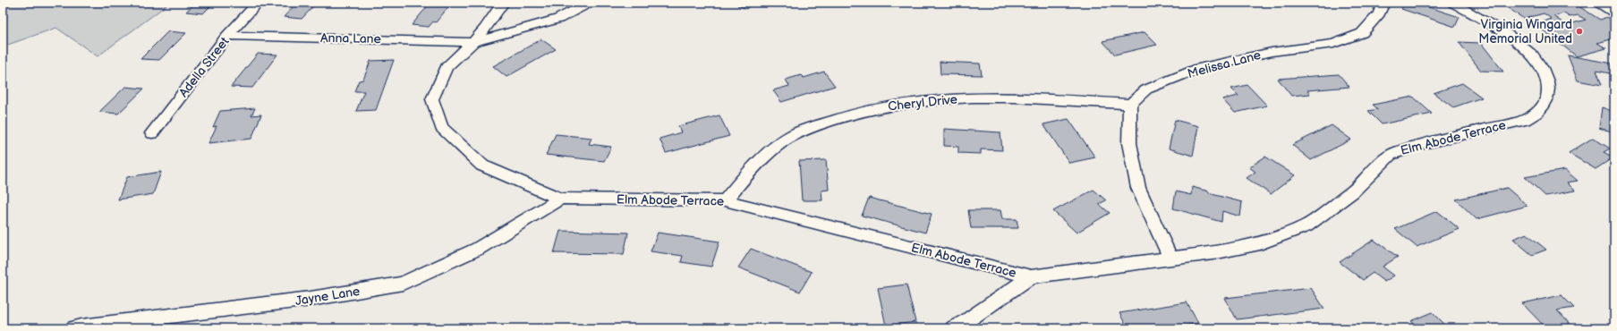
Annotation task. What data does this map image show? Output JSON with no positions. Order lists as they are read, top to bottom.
{
  "streets": {
    "street": [
      "Anna Lane",
      "Melissa Lane",
      "Adella Street",
      "Cheryl Drive",
      "Elm Abode Terrace",
      "Jayne Lane"
    ]
  },
  "crossings": [
    ["Anna Lane", "Adella Street"],
    ["Anna Lane", "Elm Abode Terrace"],
    ["Melissa Lane", "Cheryl Drive"],
    ["Cheryl Drive", "Elm Abode Terrace"],
    ["Elm Abode Terrace", "Jayne Lane"]
  ],
  "places": ["Virginia Wingard Memorial United"]
}
